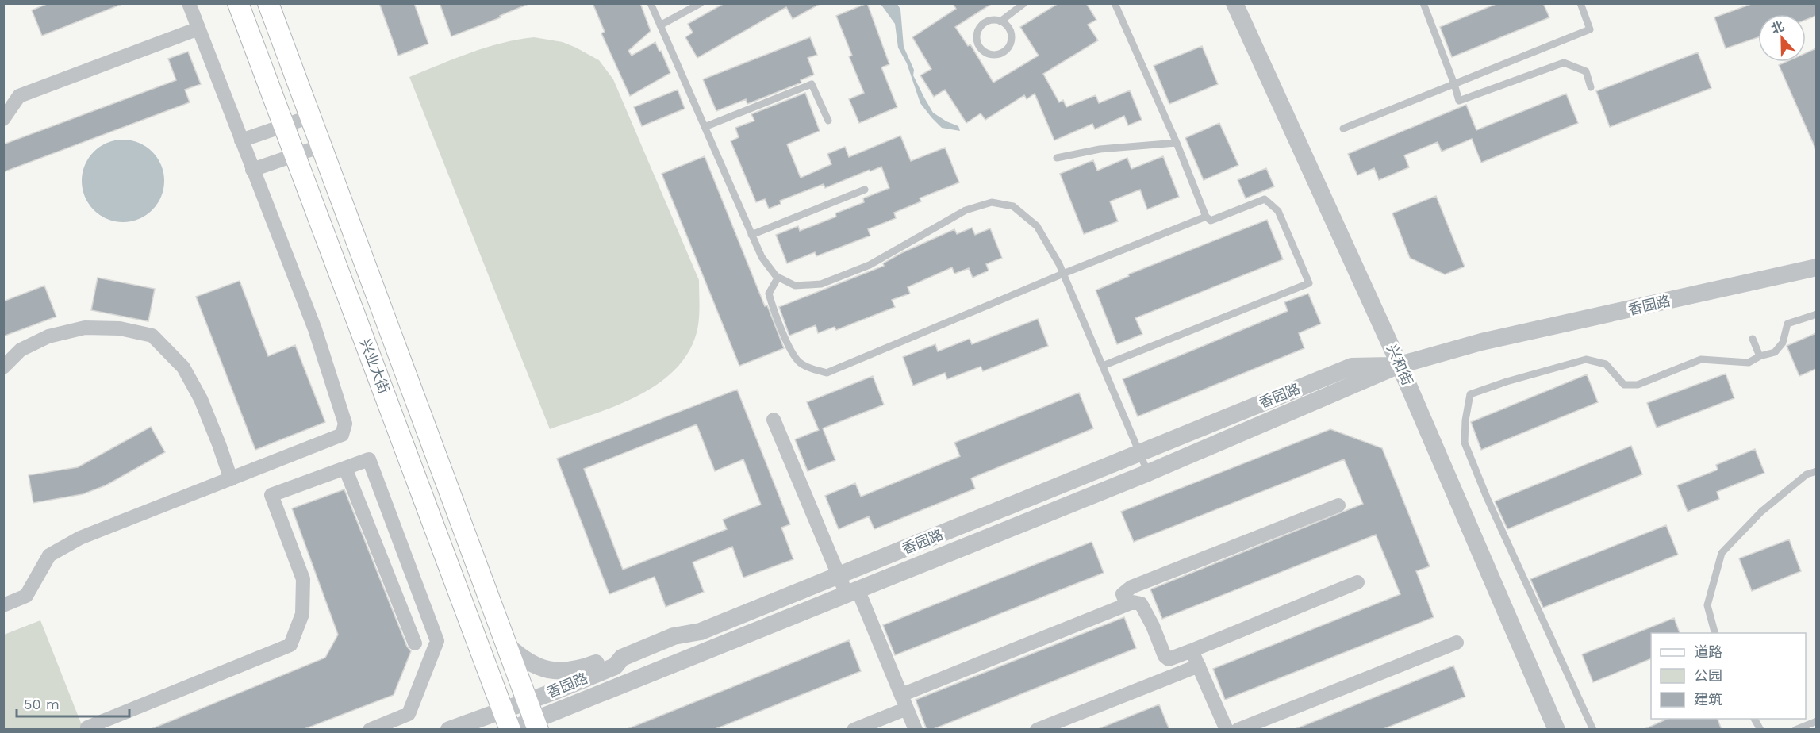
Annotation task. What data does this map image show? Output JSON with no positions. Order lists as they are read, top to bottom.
{
  "streets": {
    "main road": ["兴业大街"],
    "street": ["香园路", "兴和街"]
  },
  "crossings": [
    ["香园路", "兴和街"],
    ["香园路", "兴业大街"]
  ],
  "legend": ["道路", "公园", "建筑"],
  "scale_bar": "50 m",
  "north": "top"
}
